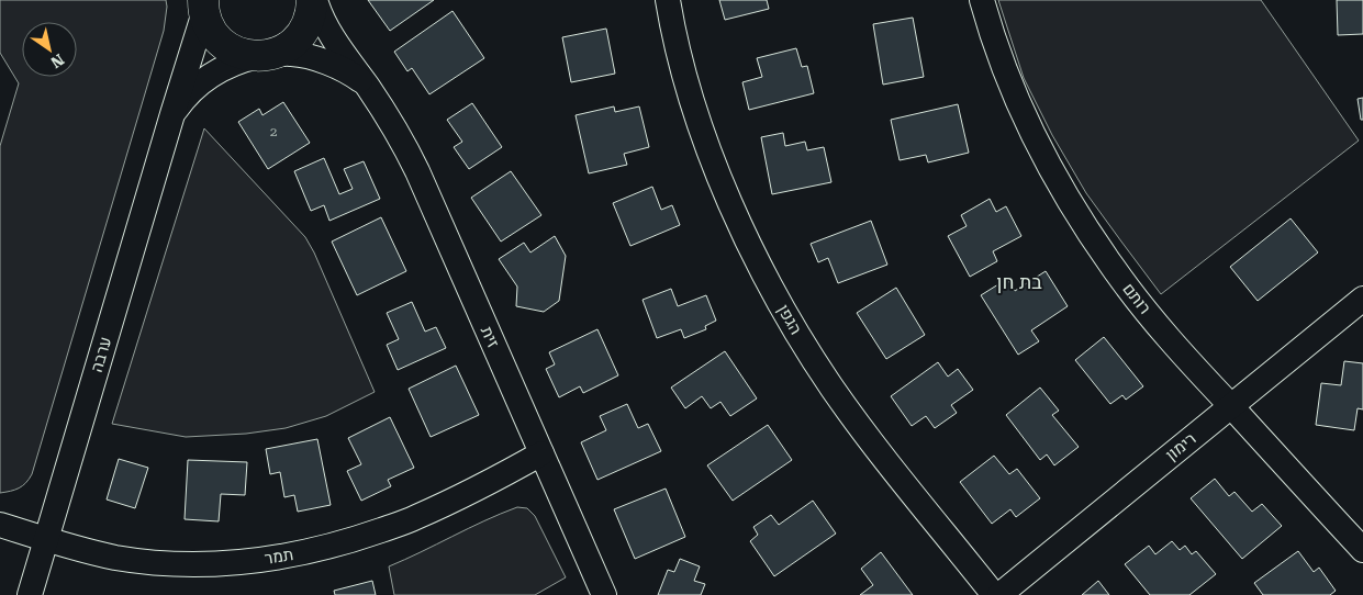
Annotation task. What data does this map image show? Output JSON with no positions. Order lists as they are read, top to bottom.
{
  "streets": {
    "street": [
      "רותם",
      "הגפן",
      "זית",
      "ערבה",
      "רימון",
      "תמר"
    ]
  },
  "crossings": [
    ["רותם", "רימון"],
    ["זית", "ערבה"],
    ["זית", "תמר"],
    ["ערבה", "תמר"]
  ],
  "districts": ["בת חן"],
  "house_numbers": ["2"],
  "north": "bottom right"
}
